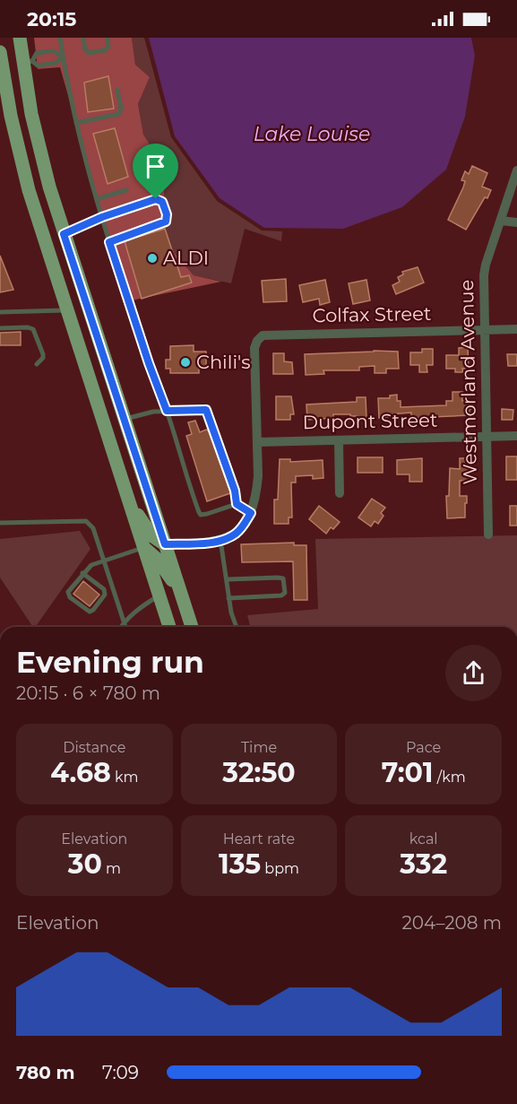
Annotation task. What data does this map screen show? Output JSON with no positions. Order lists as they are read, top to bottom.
{
  "streets": {
    "street": ["Colfax Street", "Westmorland Avenue", "Dupont Street"]
  },
  "crossings": [
    ["Colfax Street", "Westmorland Avenue"],
    ["Colfax Street", "Dupont Street"],
    ["Westmorland Avenue", "Dupont Street"]
  ],
  "water": ["Lake Louise"],
  "places": ["ALDI", "Chili's"],
  "page": {
    "status": "20:15",
    "heading": ["Evening run", "20:15 · 6 × 780 m"],
    "stats": [
      ["Distance", "4.68 km"],
      ["Time", "32:50"],
      ["Pace", "7:01 /km"],
      ["Elevation", "30 m"],
      ["Heart rate", "135 bpm"],
      ["kcal", "332"]
    ],
    "chart": ["Elevation", "204–208 m"],
    "list": [
      {
        "name": "780 m",
        "note": "7:09"
      }
    ]
  }
}
